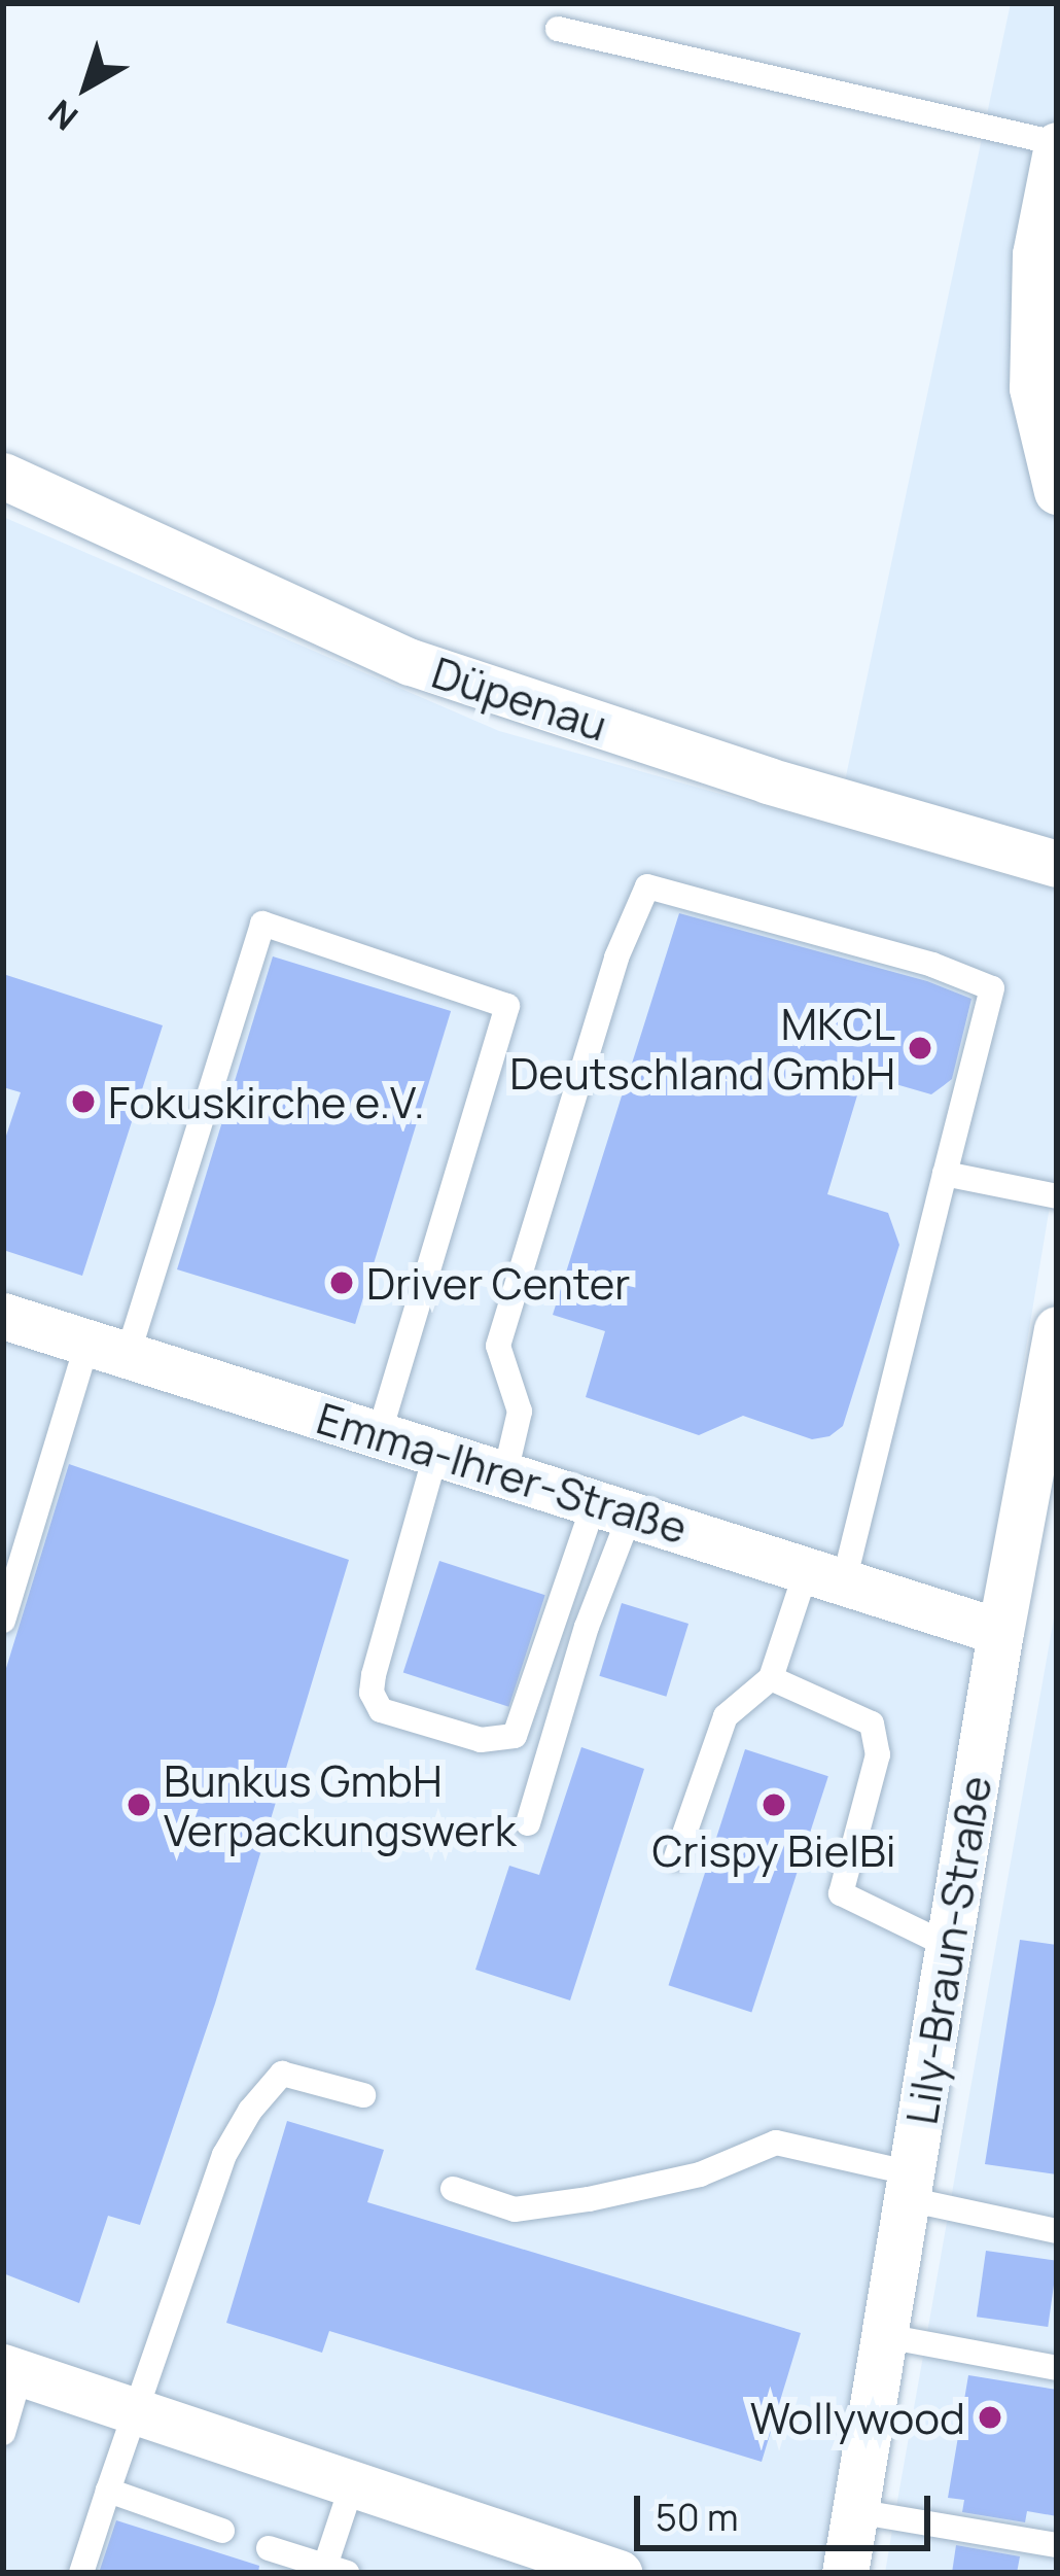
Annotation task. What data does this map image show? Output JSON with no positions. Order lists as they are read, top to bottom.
{
  "streets": {
    "street": ["Düpenau", "Emma-Ihrer-Straße", "Lily-Braun-Straße"]
  },
  "crossings": [
    ["Emma-Ihrer-Straße", "Lily-Braun-Straße"]
  ],
  "places": [
    "MKCL Deutschland GmbH",
    "Fokuskirche e.V.",
    "Driver Center",
    "Bunkus GmbH Verpackungswerk",
    "Crispy BielBi",
    "Wollywood"
  ],
  "scale_bar": "50 m",
  "north": "bottom left"
}
